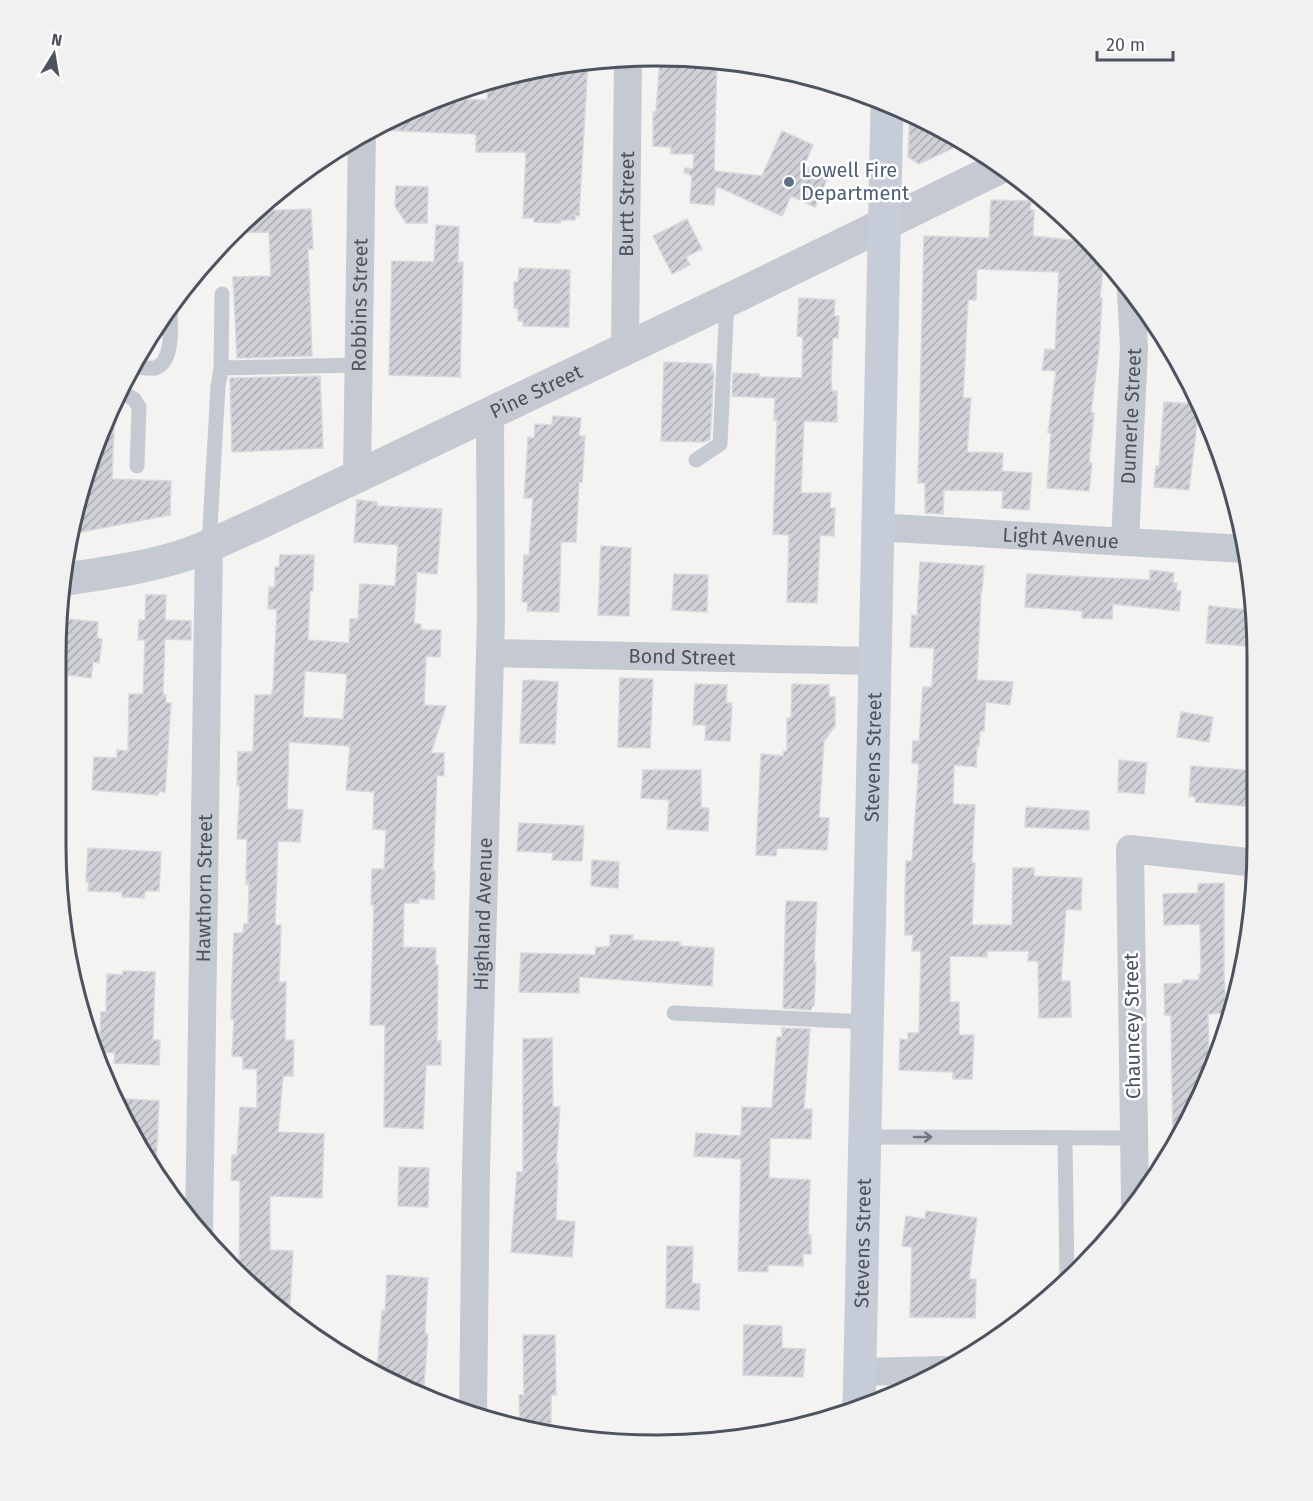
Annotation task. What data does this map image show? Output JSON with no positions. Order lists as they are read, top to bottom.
{
  "streets": {
    "main road": ["Stevens Street"],
    "street": [
      "Burtt Street",
      "Robbins Street",
      "Pine Street",
      "Dumerle Street",
      "Light Avenue",
      "Bond Street",
      "Hawthorn Street",
      "Highland Avenue",
      "Chauncey Street"
    ]
  },
  "crossings": [
    ["Burtt Street", "Pine Street"],
    ["Robbins Street", "Pine Street"],
    ["Pine Street", "Stevens Street"],
    ["Pine Street", "Hawthorn Street"],
    ["Pine Street", "Highland Avenue"],
    ["Dumerle Street", "Light Avenue"],
    ["Light Avenue", "Stevens Street"],
    ["Bond Street", "Stevens Street"],
    ["Bond Street", "Highland Avenue"]
  ],
  "places": ["Lowell Fire Department"],
  "scale_bar": "20 m",
  "north": "top"
}
